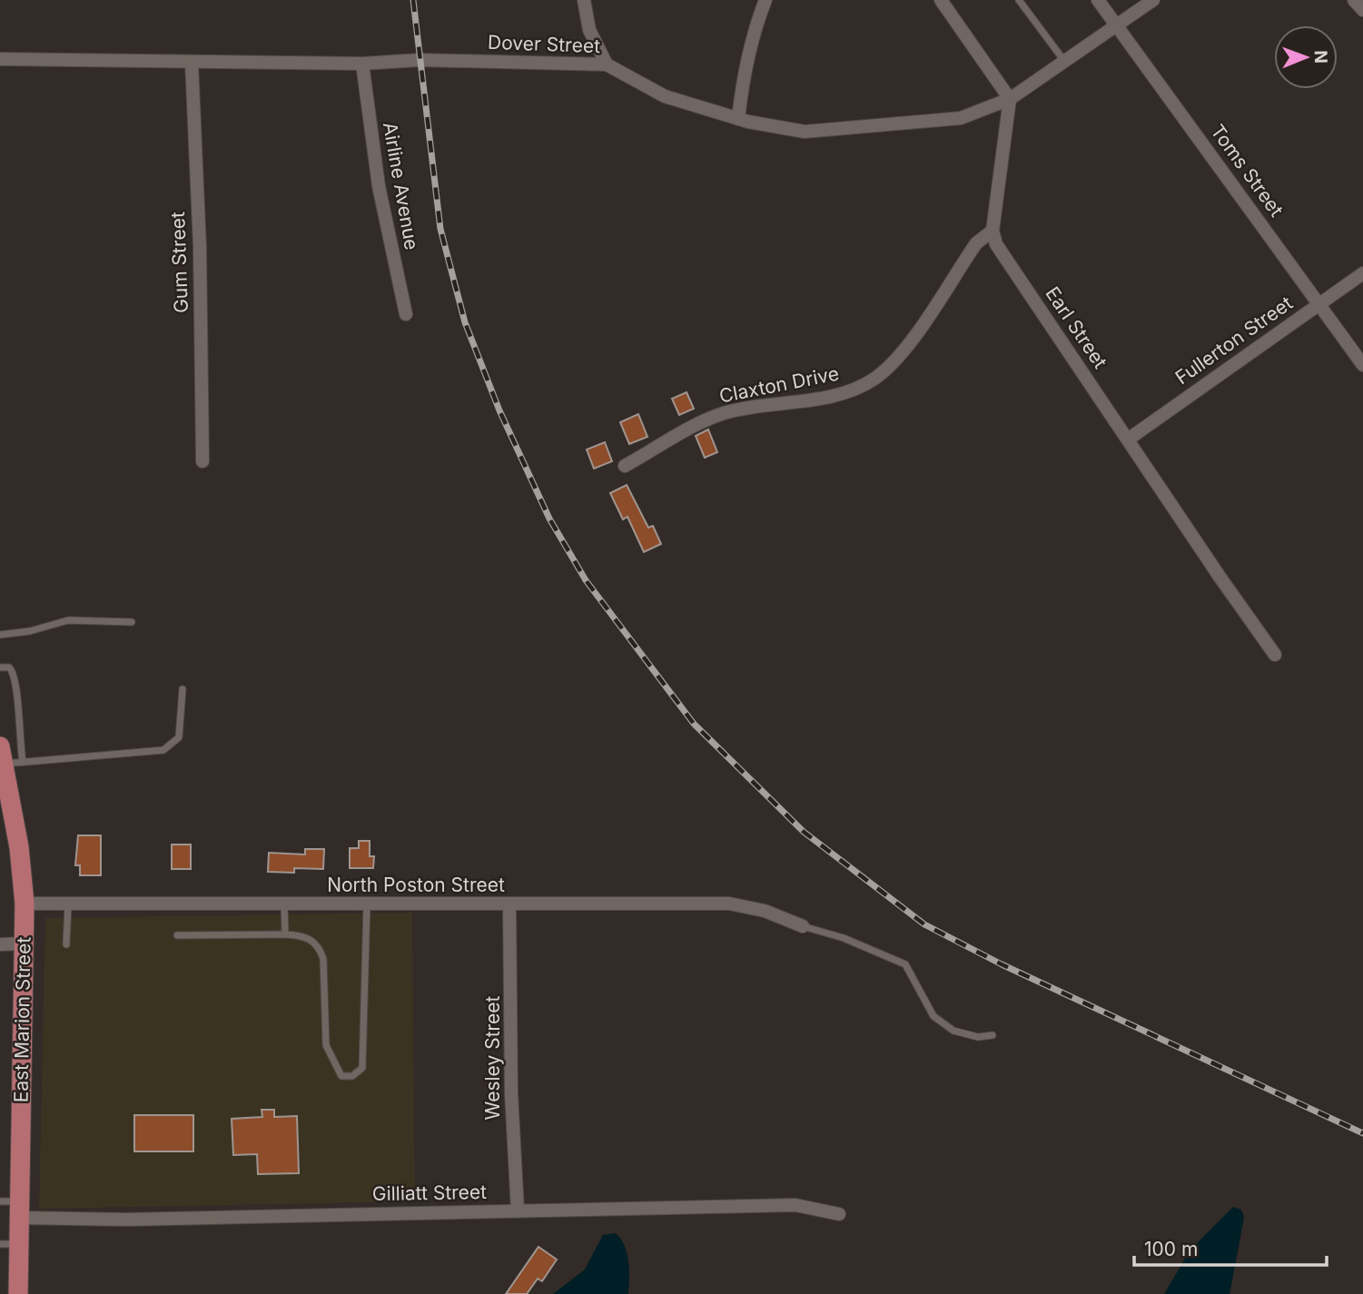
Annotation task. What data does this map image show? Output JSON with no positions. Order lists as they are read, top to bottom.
{
  "streets": {
    "main road": ["East Marion Street"],
    "street": [
      "Dover Street",
      "Toms Street",
      "Airline Avenue",
      "Gum Street",
      "Earl Street",
      "Fullerton Street",
      "Claxton Drive",
      "North Poston Street",
      "Wesley Street",
      "Gilliatt Street"
    ]
  },
  "crossings": [
    ["Dover Street", "Toms Street"],
    ["Dover Street", "Airline Avenue"],
    ["Dover Street", "Gum Street"],
    ["Toms Street", "Fullerton Street"],
    ["Earl Street", "Fullerton Street"],
    ["Earl Street", "Claxton Drive"],
    ["North Poston Street", "East Marion Street"],
    ["North Poston Street", "Wesley Street"],
    ["East Marion Street", "Gilliatt Street"],
    ["Wesley Street", "Gilliatt Street"]
  ],
  "scale_bar": "100 m",
  "north": "right"
}
